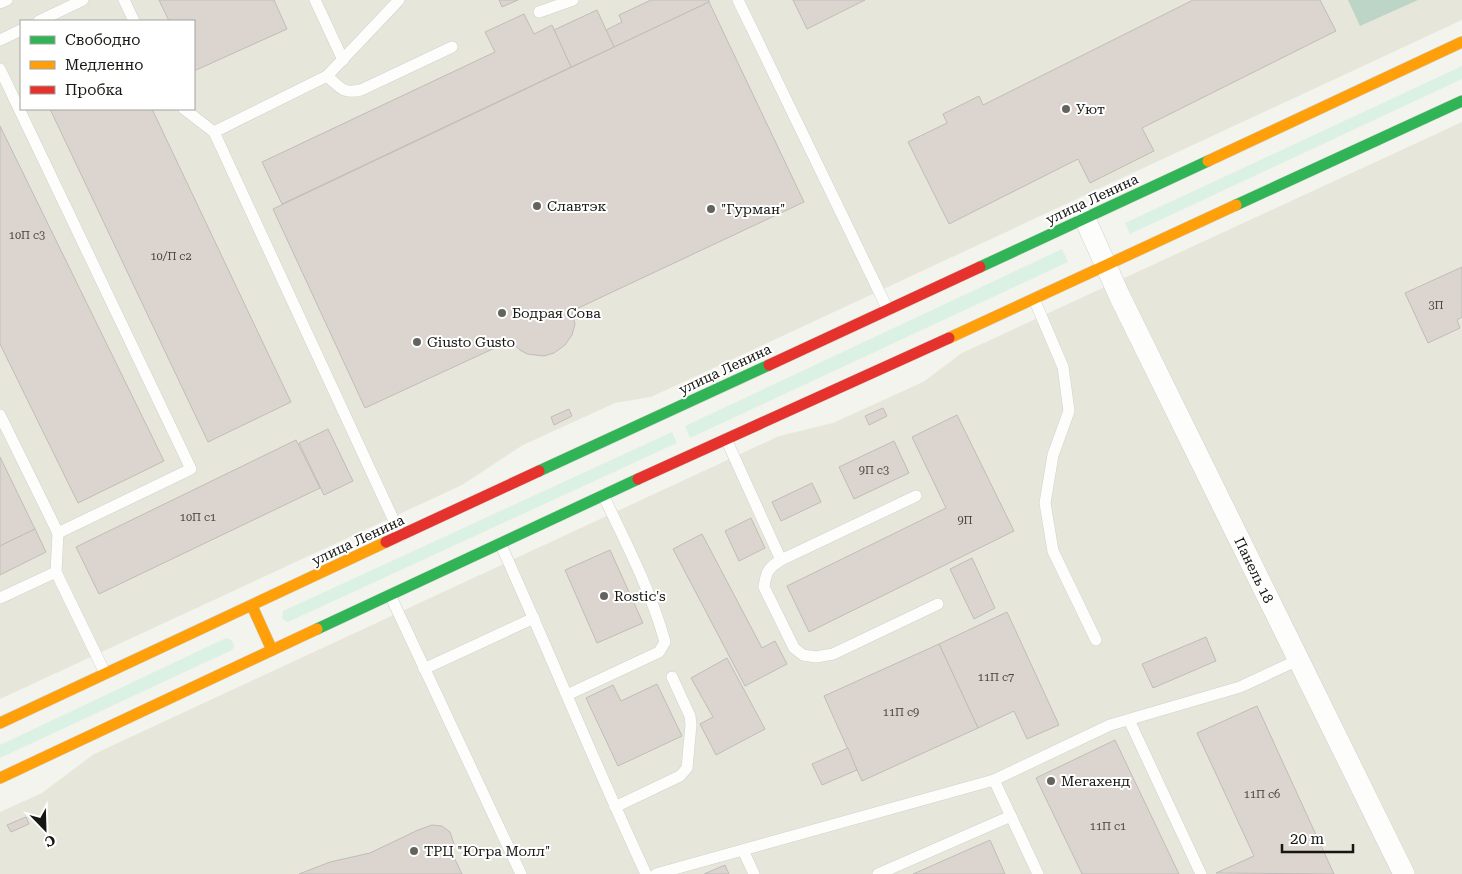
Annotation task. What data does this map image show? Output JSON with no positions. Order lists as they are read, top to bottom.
{
  "streets": {
    "main road": ["улица Ленина"],
    "street": ["Панель 18"]
  },
  "crossings": [
    ["улица Ленина", "Панель 18"]
  ],
  "places": [
    "Уют",
    "Славтэк",
    "\"Гурман\"",
    "Бодрая Сова",
    "Giusto Gusto",
    "Rostic's",
    "Мегахенд",
    "ТРЦ \"Югра Молл\""
  ],
  "house_numbers": [
    "10П с3",
    "10/П с2",
    "3П",
    "9П с3",
    "10П с1",
    "9П",
    "11П с7",
    "11П с9",
    "11П с6",
    "11П с1"
  ],
  "legend": ["Свободно", "Медленно", "Пробка"],
  "scale_bar": "20 m",
  "north": "bottom right"
}
